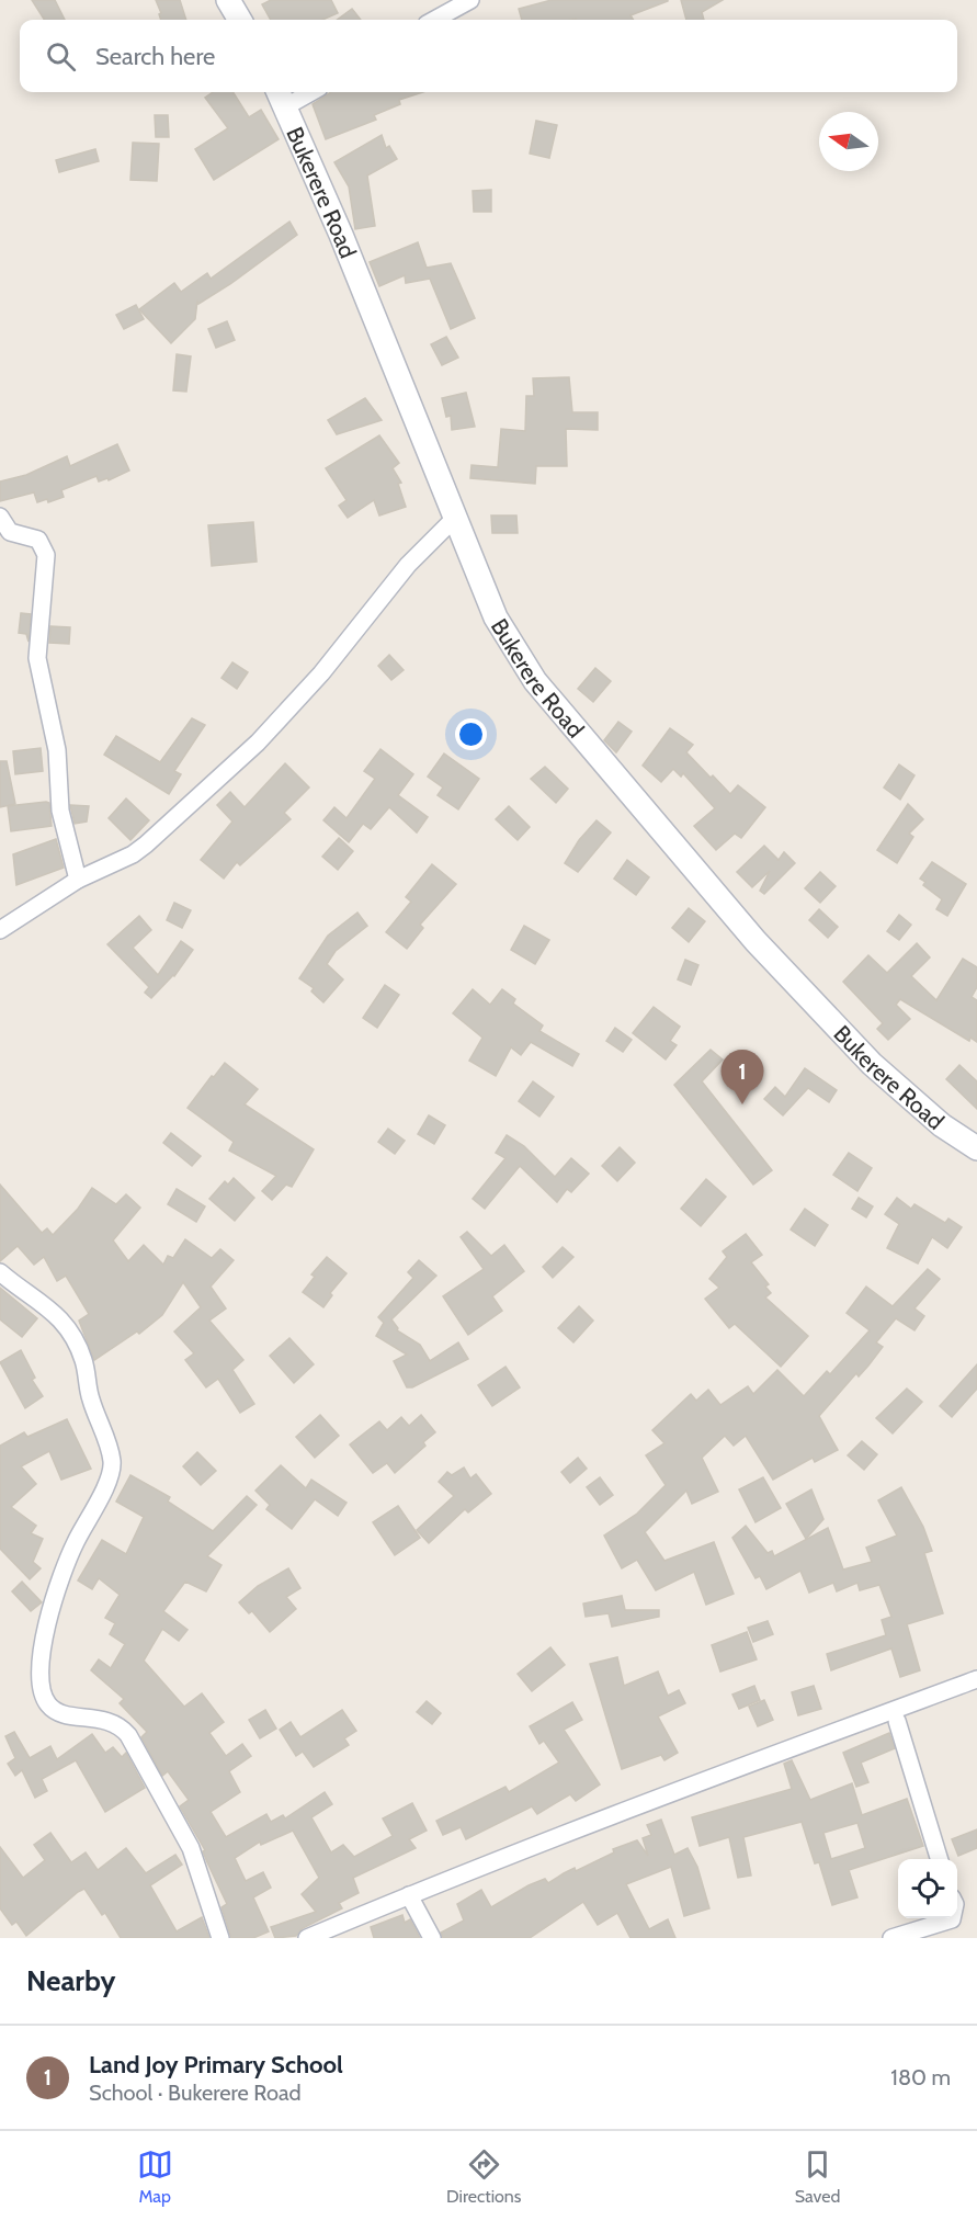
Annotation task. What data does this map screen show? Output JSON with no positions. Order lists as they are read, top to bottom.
{
  "streets": {
    "street": ["Bukerere Road"]
  },
  "north": "left",
  "page": {
    "search": "Search here",
    "pins": "1",
    "heading": "Nearby",
    "list": [
      {
        "mark": "1",
        "name": "Land Joy Primary School",
        "note": "School · Bukerere Road",
        "value": "180 m"
      }
    ],
    "nav": ["Map", "Directions", "Saved"]
  }
}
